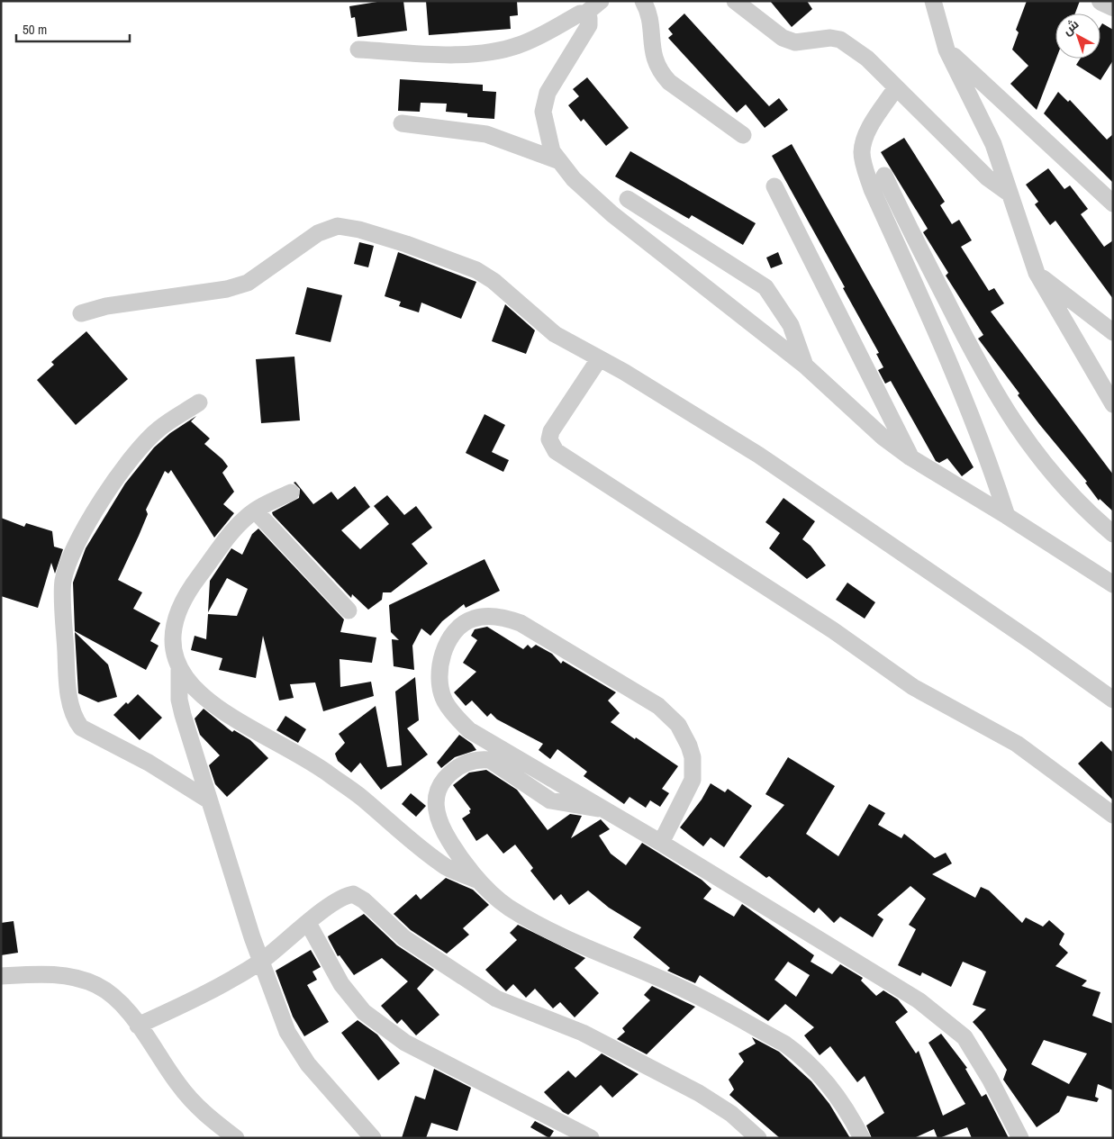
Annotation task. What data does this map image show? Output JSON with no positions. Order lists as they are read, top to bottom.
{
  "scale_bar": "50 m",
  "north": "top left"
}
